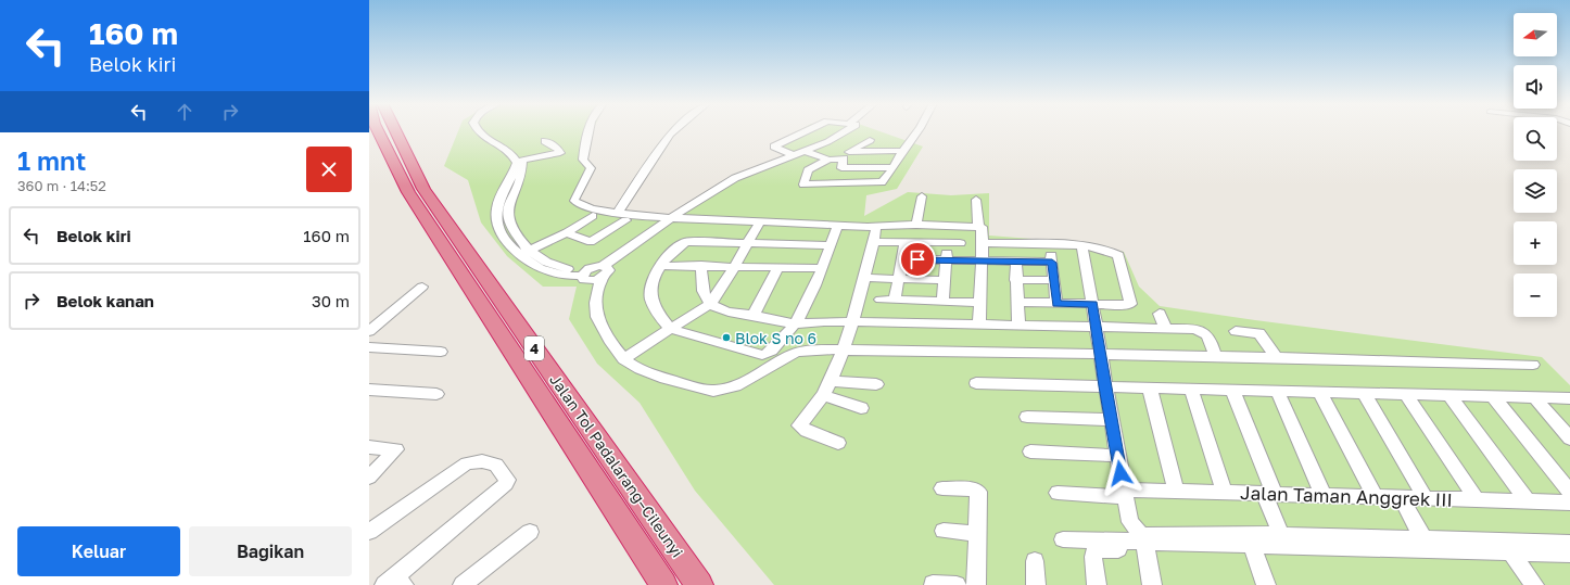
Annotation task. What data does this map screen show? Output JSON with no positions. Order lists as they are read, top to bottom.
{
  "streets": {
    "highway": ["4", "Jalan Tol Padalarang–Cileunyi"],
    "street": ["Jalan Taman Anggrek III"]
  },
  "places": ["Blok S no 6"],
  "north": "left",
  "page": {
    "turn": ["160 m", "Belok kiri"],
    "map_buttons": ["+", "−"],
    "heading": ["1 mnt", "360 m · 14:52"],
    "list": [
      {
        "name": "Belok kiri",
        "value": "160 m"
      },
      {
        "name": "Belok kanan",
        "value": "30 m"
      }
    ],
    "buttons": ["Keluar", "Bagikan"]
  }
}
